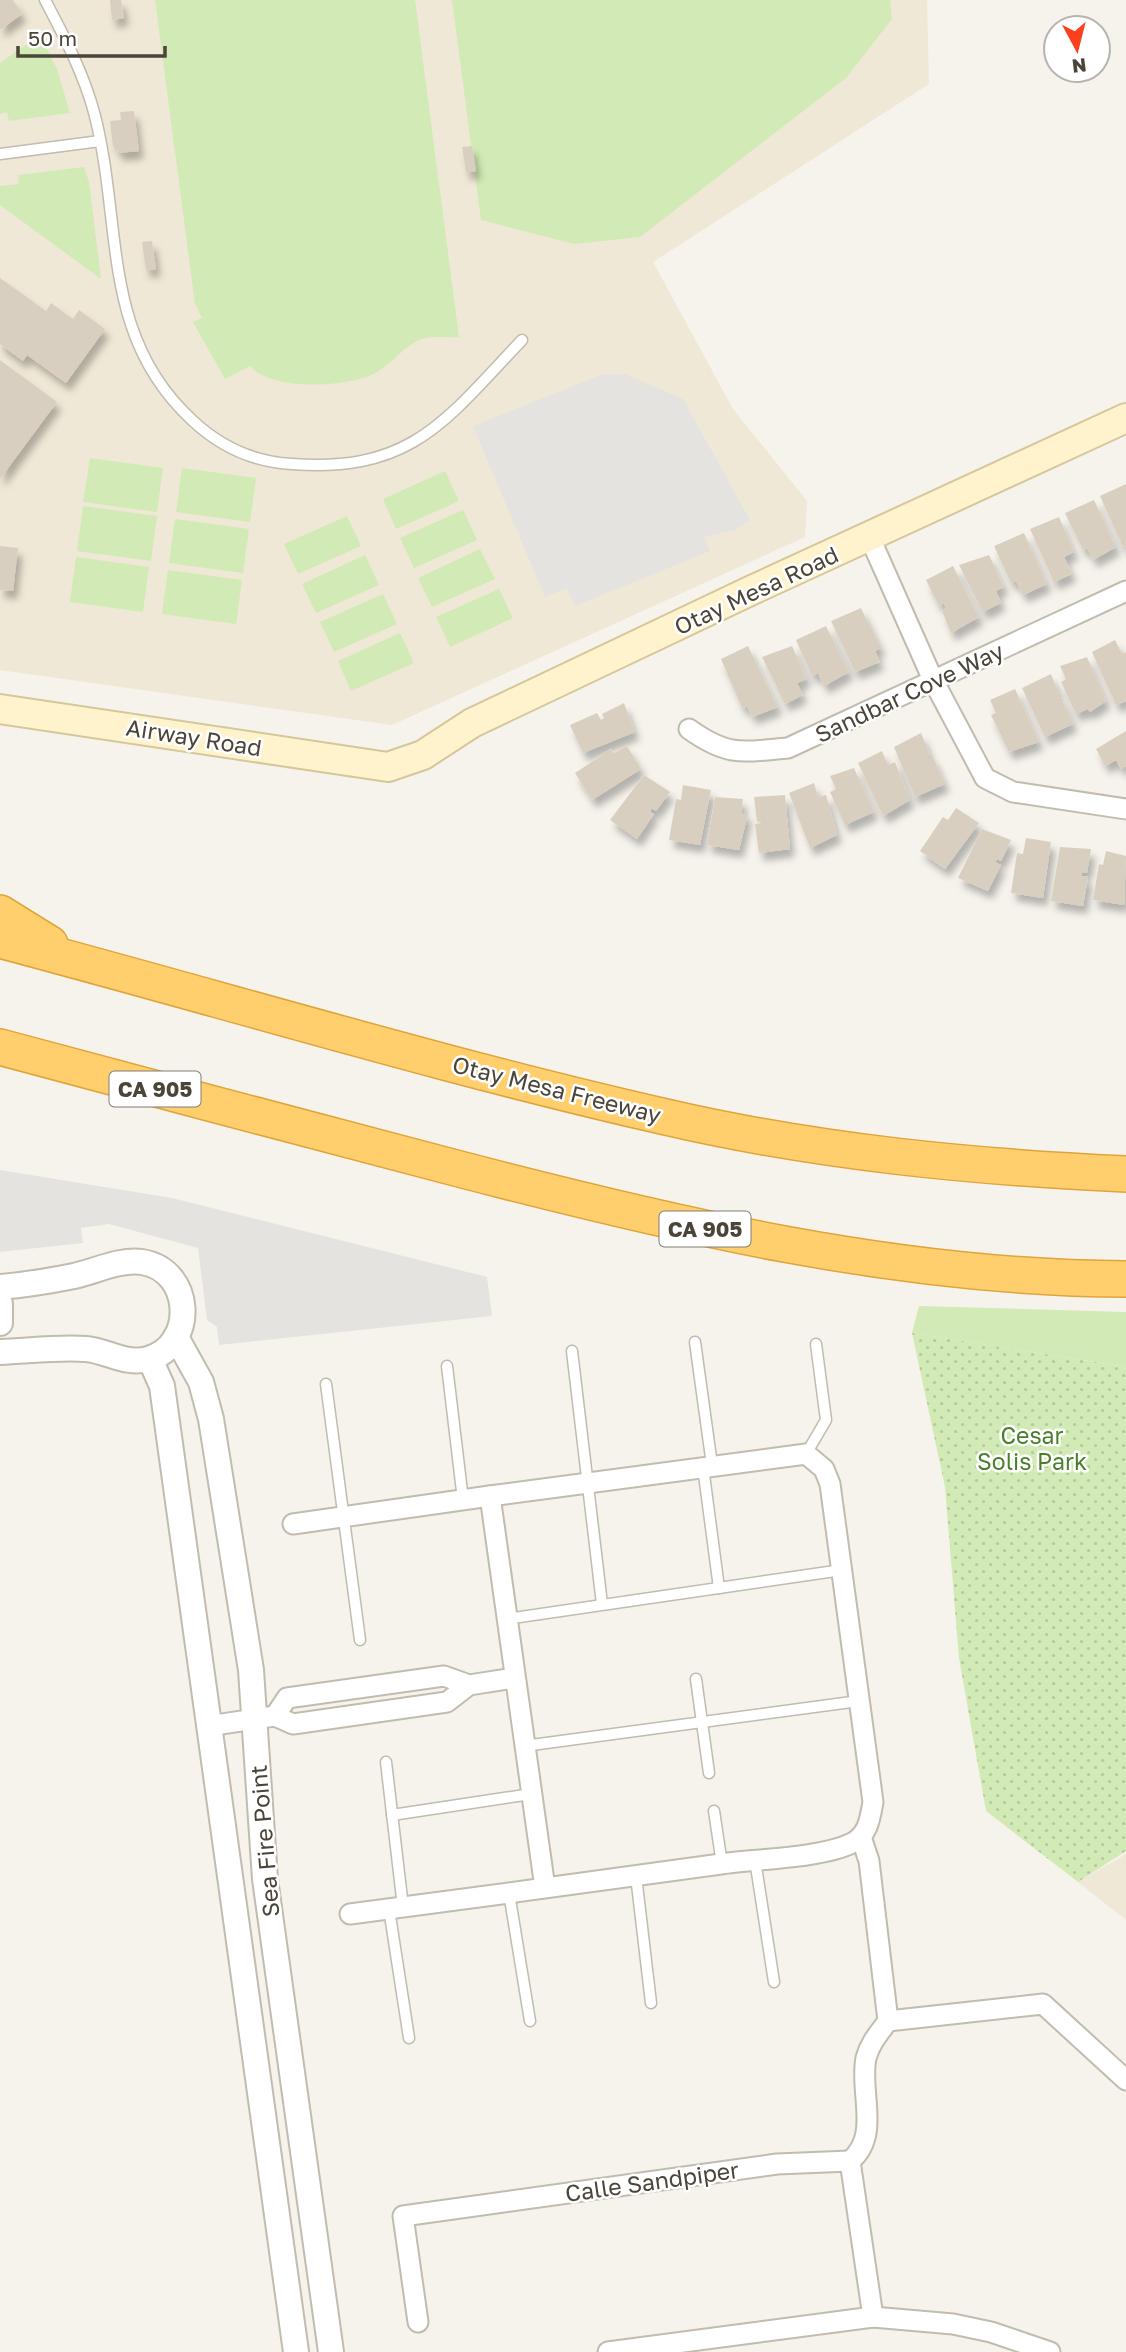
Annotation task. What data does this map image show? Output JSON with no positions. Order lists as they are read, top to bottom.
{
  "streets": {
    "highway": ["CA 905", "Otay Mesa Freeway"],
    "main road": ["Otay Mesa Road", "Airway Road"],
    "street": ["Sandbar Cove Way", "Sea Fire Point", "Calle Sandpiper"]
  },
  "crossings": [
    ["Otay Mesa Road", "Airway Road"]
  ],
  "parks": ["Cesar Solis Park"],
  "scale_bar": "50 m",
  "north": "bottom"
}
